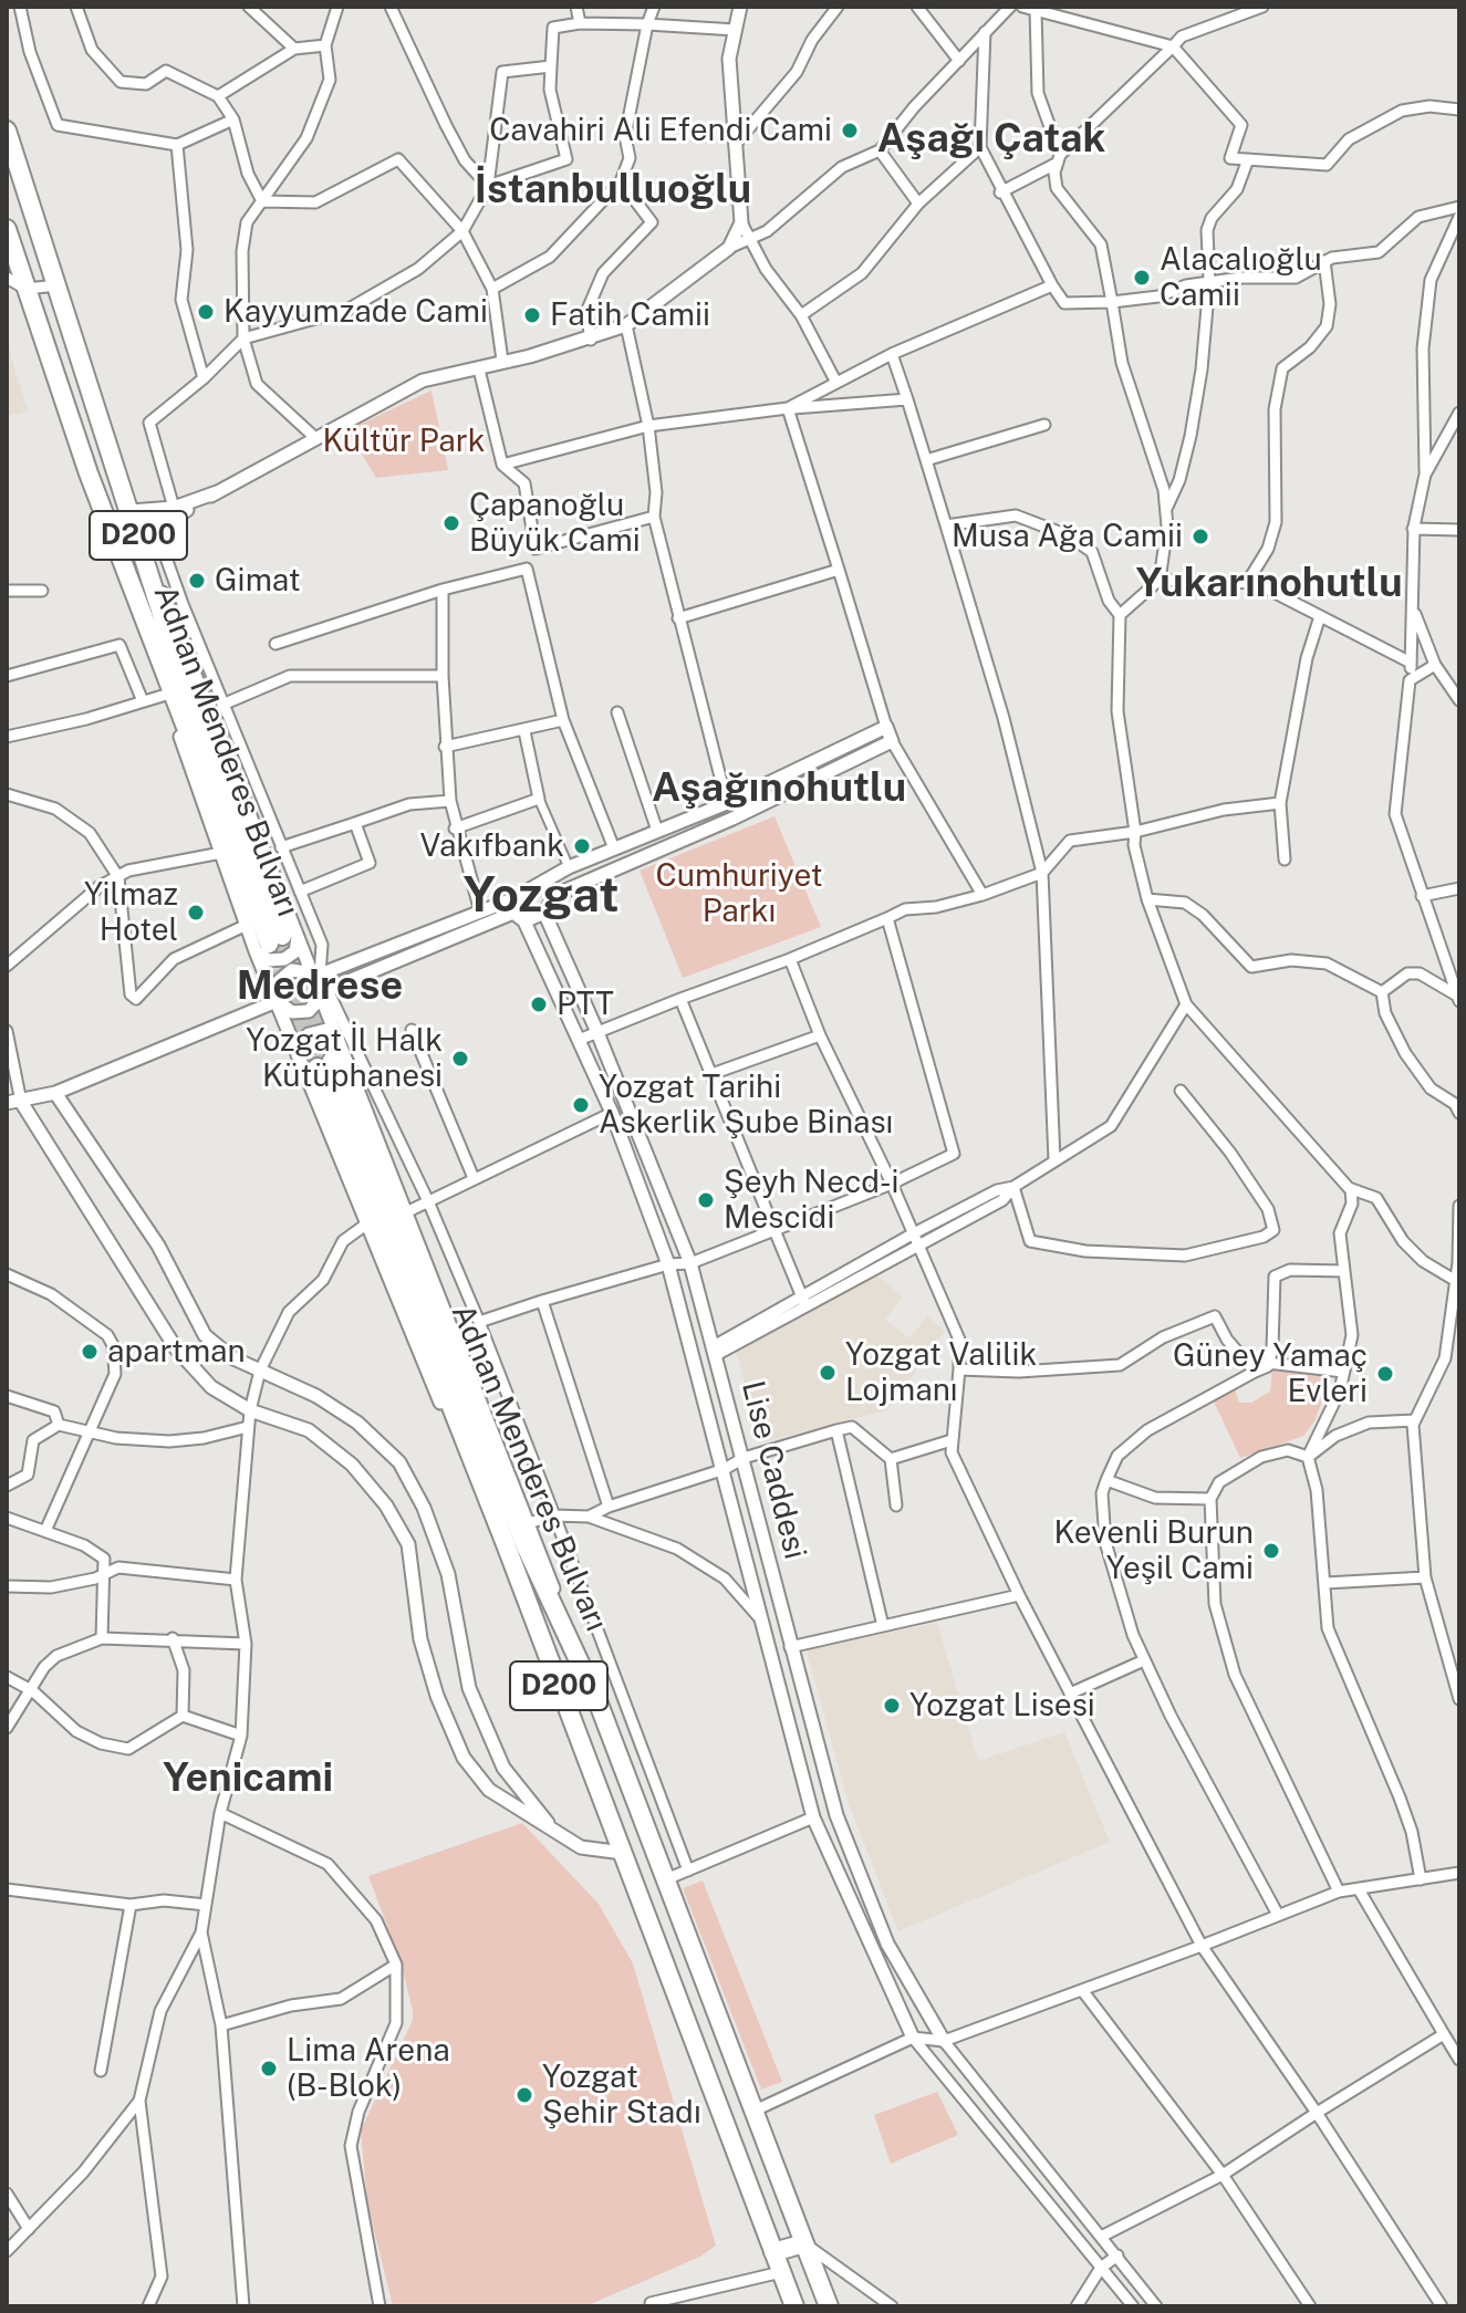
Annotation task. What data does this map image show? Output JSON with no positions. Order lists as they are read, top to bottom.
{
  "streets": {
    "highway": ["D200", "Adnan Menderes Bulvarı"],
    "street": ["Lise Caddesi"]
  },
  "districts": [
    "Aşağı Çatak",
    "İstanbulluoğlu",
    "Yukarınohutlu",
    "Aşağınohutlu",
    "Yozgat",
    "Medrese",
    "Yenicami"
  ],
  "parks": ["Kültür Park", "Cumhuriyet Parkı"],
  "places": [
    "Cavahiri Ali Efendi Cami",
    "Alacalıoğlu Camii",
    "Kayyumzade Cami",
    "Fatih Camii",
    "Çapanoğlu Büyük Cami",
    "Musa Ağa Camii",
    "Gimat",
    "Vakıfbank",
    "Yilmaz Hotel",
    "PTT",
    "Yozgat İl Halk Kütüphanesi",
    "Yozgat Tarihi Askerlik Şube Binası",
    "Şeyh Necd-i Mescidi",
    "apartman",
    "Yozgat Valilik Lojmanı",
    "Güney Yamaç Evleri",
    "Kevenli Burun Yeşil Cami",
    "Yozgat Lisesi",
    "Lima Arena (B-Blok)",
    "Yozgat Şehir Stadı"
  ]
}
